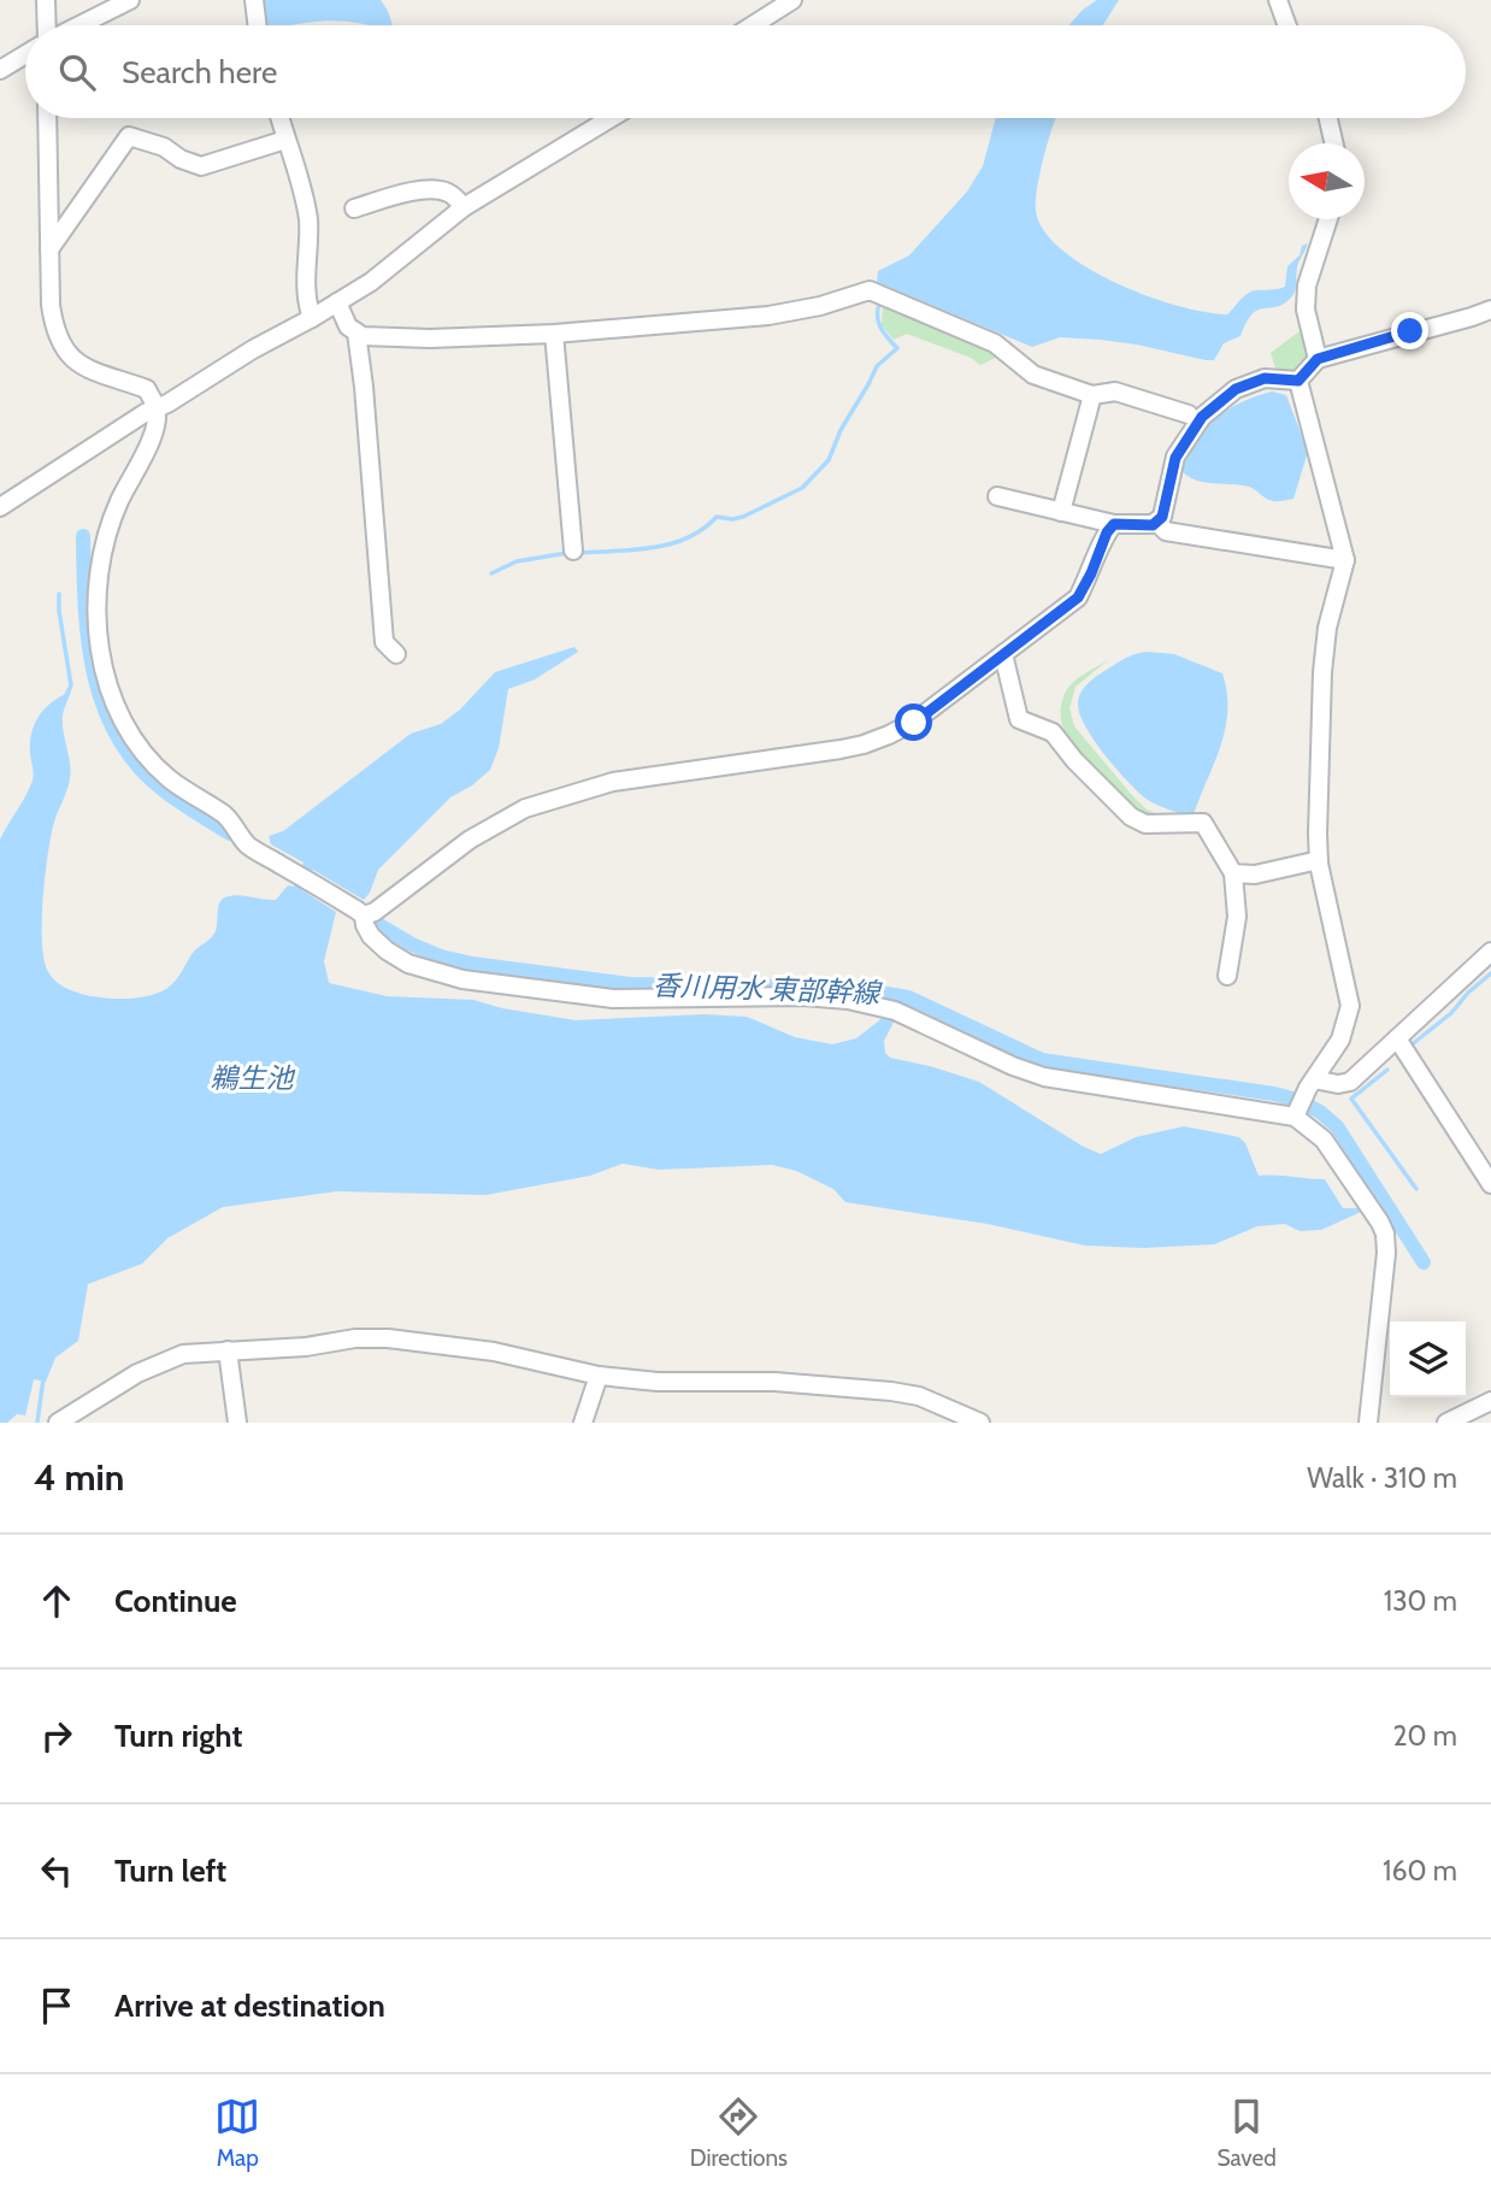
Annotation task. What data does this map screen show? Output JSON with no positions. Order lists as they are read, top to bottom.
{
  "water": ["香川用水 東部幹線", "鵜生池"],
  "north": "left",
  "page": {
    "search": "Search here",
    "heading": ["4 min", "Walk · 310 m"],
    "list": [
      ["Continue", "130 m"],
      ["Turn right", "20 m"],
      ["Turn left", "160 m"],
      "Arrive at destination"
    ],
    "nav": ["Map", "Directions", "Saved"]
  }
}
